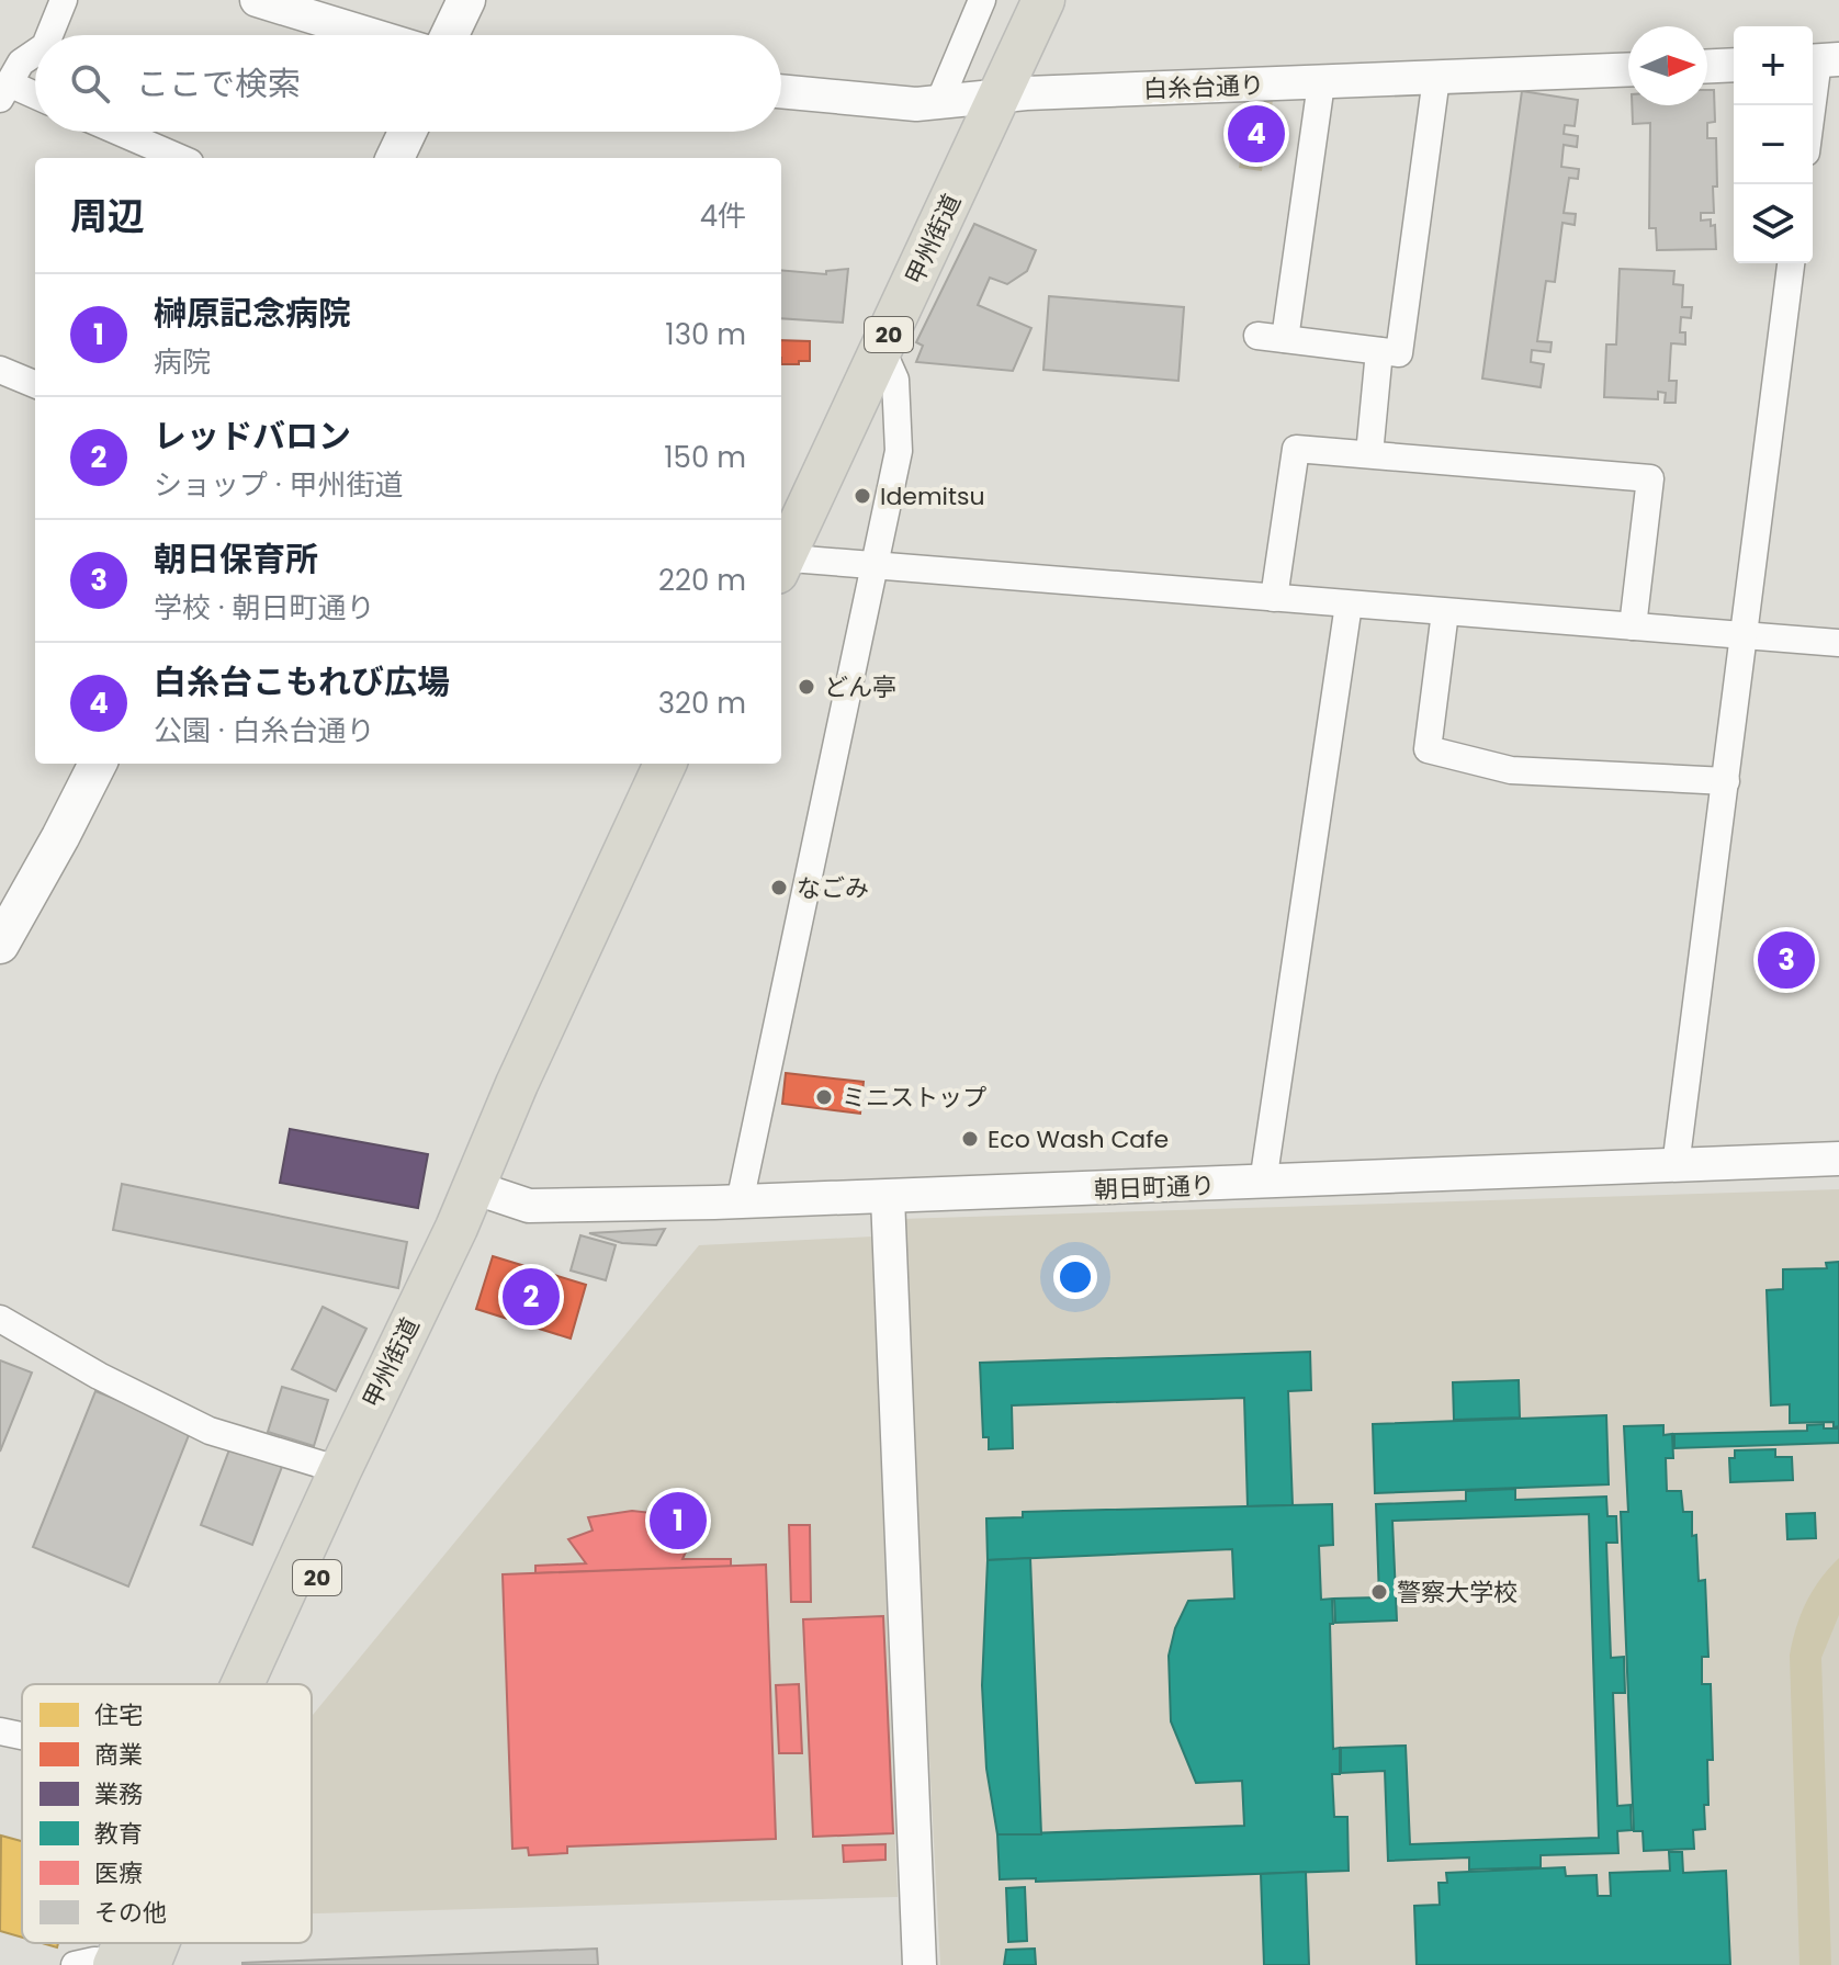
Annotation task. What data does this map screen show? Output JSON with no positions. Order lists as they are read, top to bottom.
{
  "streets": {
    "highway": ["甲州街道", "20"],
    "street": ["白糸台通り", "朝日町通り"]
  },
  "crossings": [
    ["白糸台通り", "甲州街道"],
    ["甲州街道", "朝日町通り"]
  ],
  "places": [
    "Idemitsu",
    "どん亭",
    "なごみ",
    "ミニストップ",
    "Eco Wash Cafe",
    "警察大学校"
  ],
  "legend": [
    "住宅",
    "商業",
    "業務",
    "教育",
    "医療",
    "その他"
  ],
  "north": "right",
  "page": {
    "map_buttons": ["+", "−"],
    "search": "ここで検索",
    "pins": [
      "4",
      "3",
      "2",
      "1"
    ],
    "heading": ["周辺", "4件"],
    "list": [
      {
        "mark": "1",
        "name": "榊原記念病院",
        "note": "病院",
        "value": "130 m"
      },
      {
        "mark": "2",
        "name": "レッドバロン",
        "note": "ショップ · 甲州街道",
        "value": "150 m"
      },
      {
        "mark": "3",
        "name": "朝日保育所",
        "note": "学校 · 朝日町通り",
        "value": "220 m"
      },
      {
        "mark": "4",
        "name": "白糸台こもれび広場",
        "note": "公園 · 白糸台通り",
        "value": "320 m"
      }
    ]
  }
}
